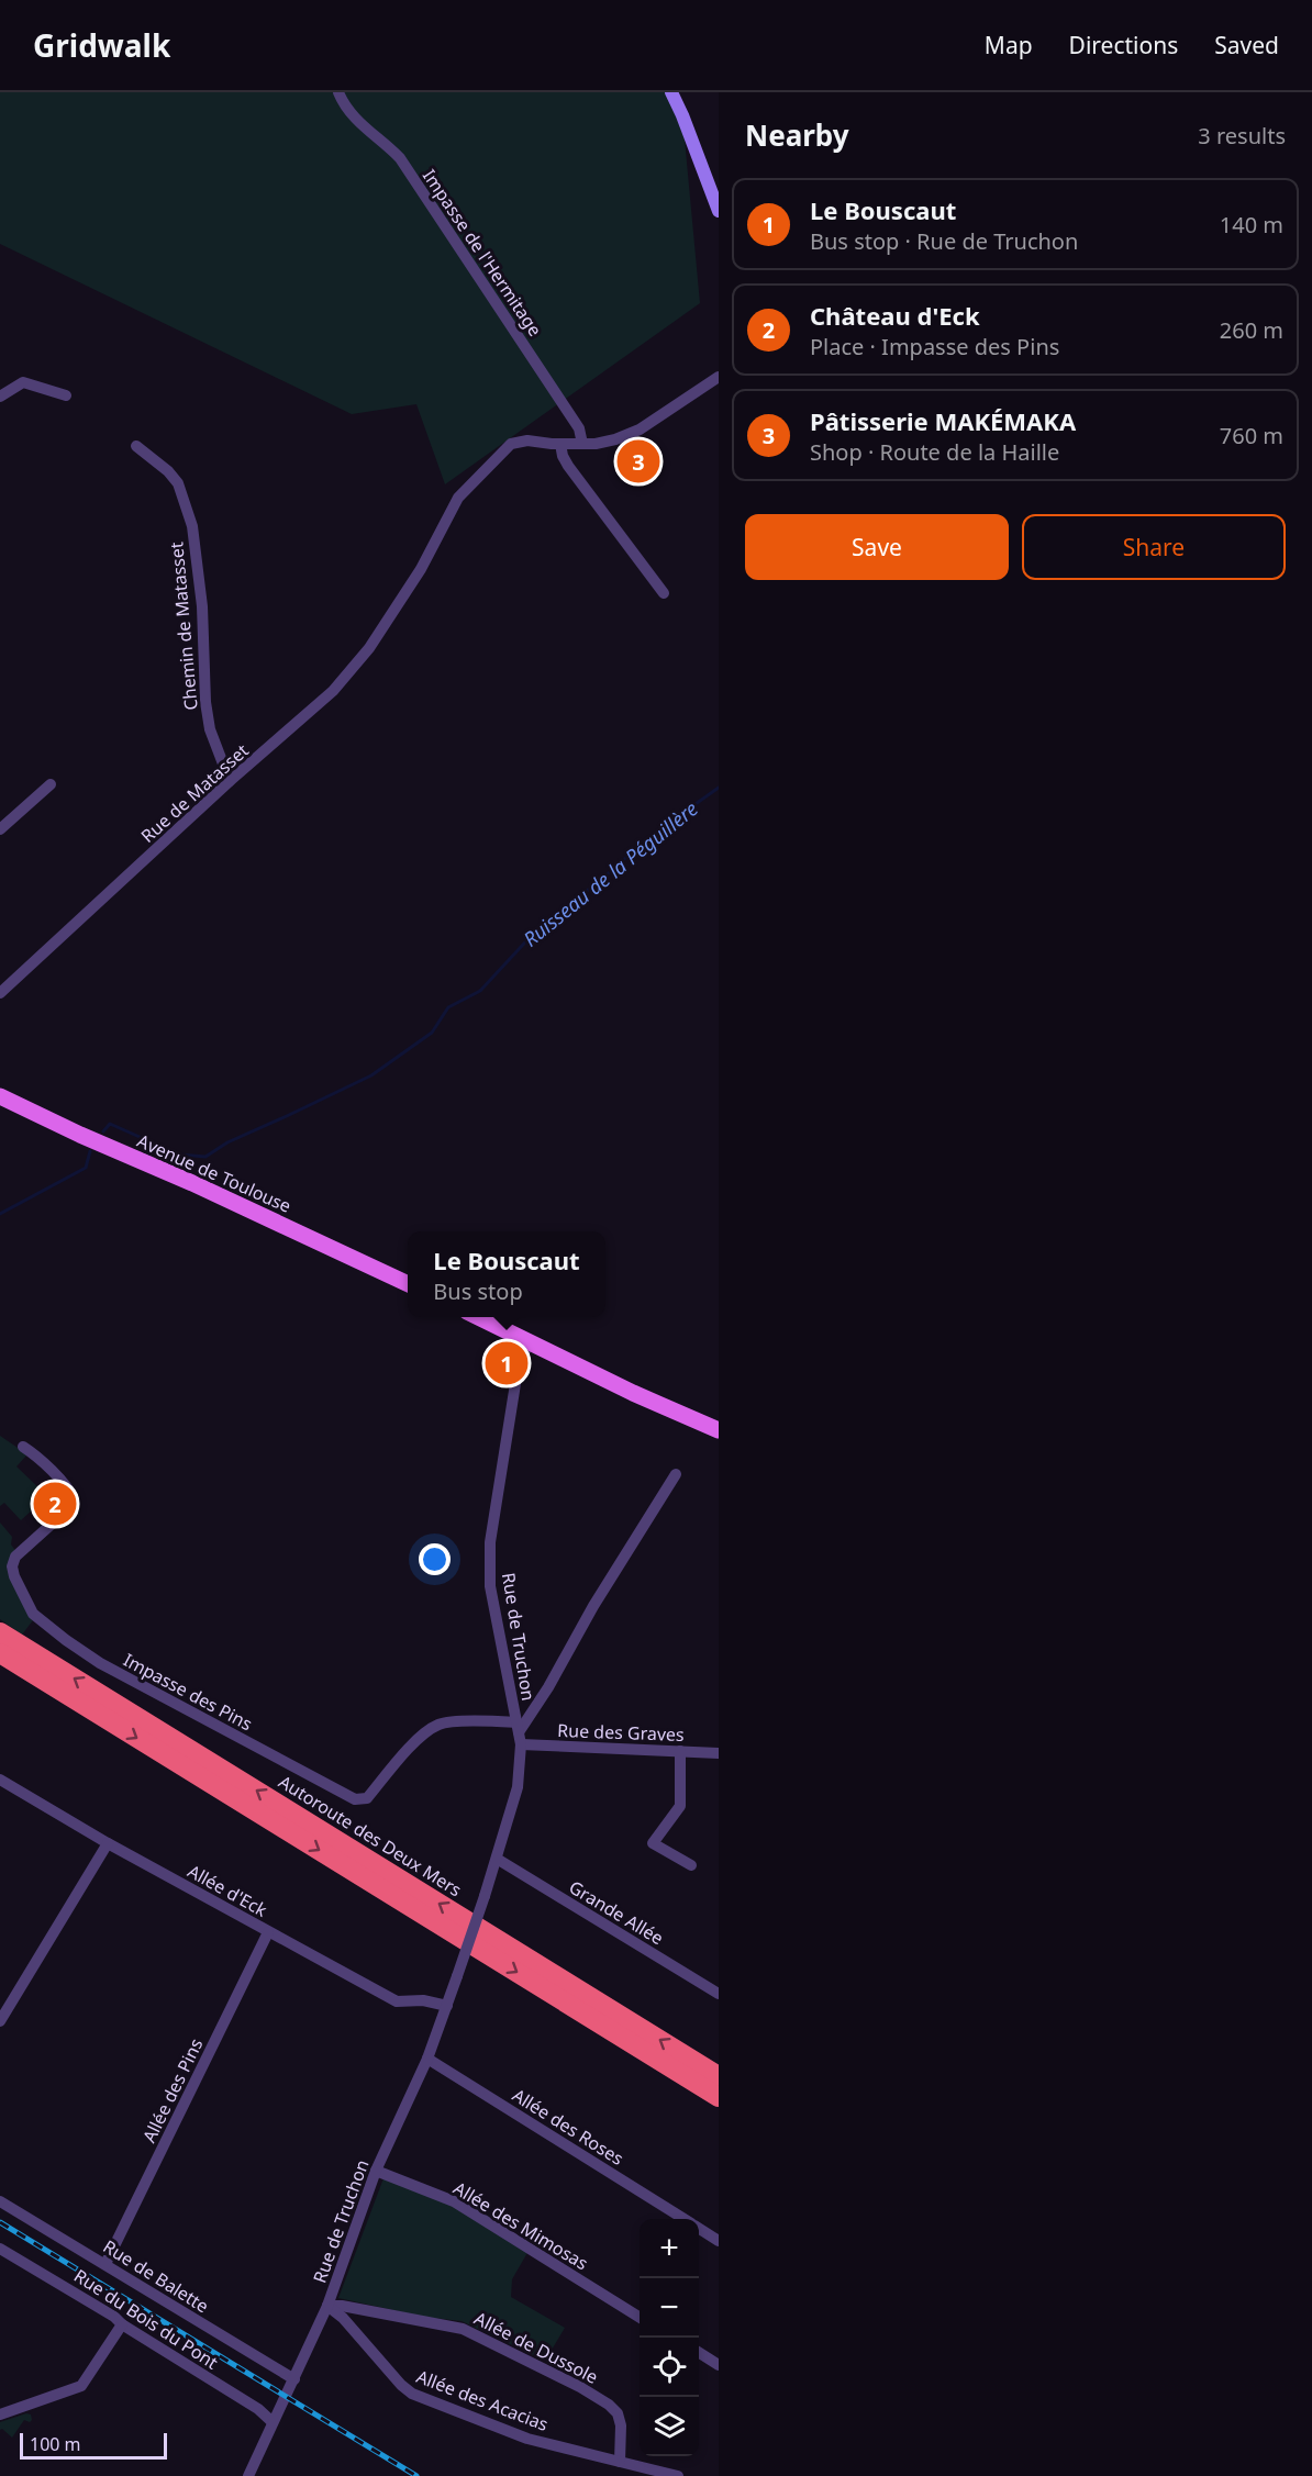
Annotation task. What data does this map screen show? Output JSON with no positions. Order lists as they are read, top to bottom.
{
  "streets": {
    "highway": ["Autoroute des Deux Mers"],
    "main road": ["Avenue de Toulouse"],
    "street": [
      "Impasse de l'Hermitage",
      "Chemin de Matasset",
      "Rue de Matasset",
      "Rue de Truchon",
      "Impasse des Pins",
      "Rue des Graves",
      "Allée d'Eck",
      "Grande Allée",
      "Allée des Pins",
      "Allée des Roses",
      "Allée des Mimosas",
      "Rue de Balette",
      "Rue du Bois du Pont",
      "Allée de Dussole",
      "Allée des Acacias"
    ]
  },
  "crossings": [
    ["Impasse de l'Hermitage", "Rue de Matasset"],
    ["Chemin de Matasset", "Rue de Matasset"],
    ["Rue de Truchon", "Impasse des Pins"],
    ["Rue de Truchon", "Rue des Graves"],
    ["Rue de Truchon", "Allée d'Eck"],
    ["Rue de Truchon", "Grande Allée"],
    ["Rue de Truchon", "Allée des Roses"],
    ["Rue de Truchon", "Allée des Mimosas"],
    ["Rue de Truchon", "Rue de Balette"],
    ["Rue de Truchon", "Rue du Bois du Pont"],
    ["Rue de Truchon", "Allée de Dussole"],
    ["Rue de Truchon", "Allée des Acacias"],
    ["Allée d'Eck", "Allée des Pins"],
    ["Allée des Pins", "Rue de Balette"],
    ["Allée de Dussole", "Allée des Acacias"]
  ],
  "water": ["Ruisseau de la Péguillère"],
  "scale_bar": "100 m",
  "page": {
    "header": "Gridwalk",
    "nav": ["Map", "Directions", "Saved"],
    "heading": ["Nearby", "3 results"],
    "list": [
      {
        "mark": "1",
        "name": "Le Bouscaut",
        "note": "Bus stop · Rue de Truchon",
        "value": "140 m"
      },
      {
        "mark": "2",
        "name": "Château d'Eck",
        "note": "Place · Impasse des Pins",
        "value": "260 m"
      },
      {
        "mark": "3",
        "name": "Pâtisserie MAKÉMAKA",
        "note": "Shop · Route de la Haille",
        "value": "760 m"
      }
    ],
    "pins": ["3", "1", "2"],
    "buttons": ["Save", "Share"],
    "popup": ["Le Bouscaut", "Bus stop"],
    "map_buttons": ["+", "−"],
    "scale": "100 m"
  }
}
